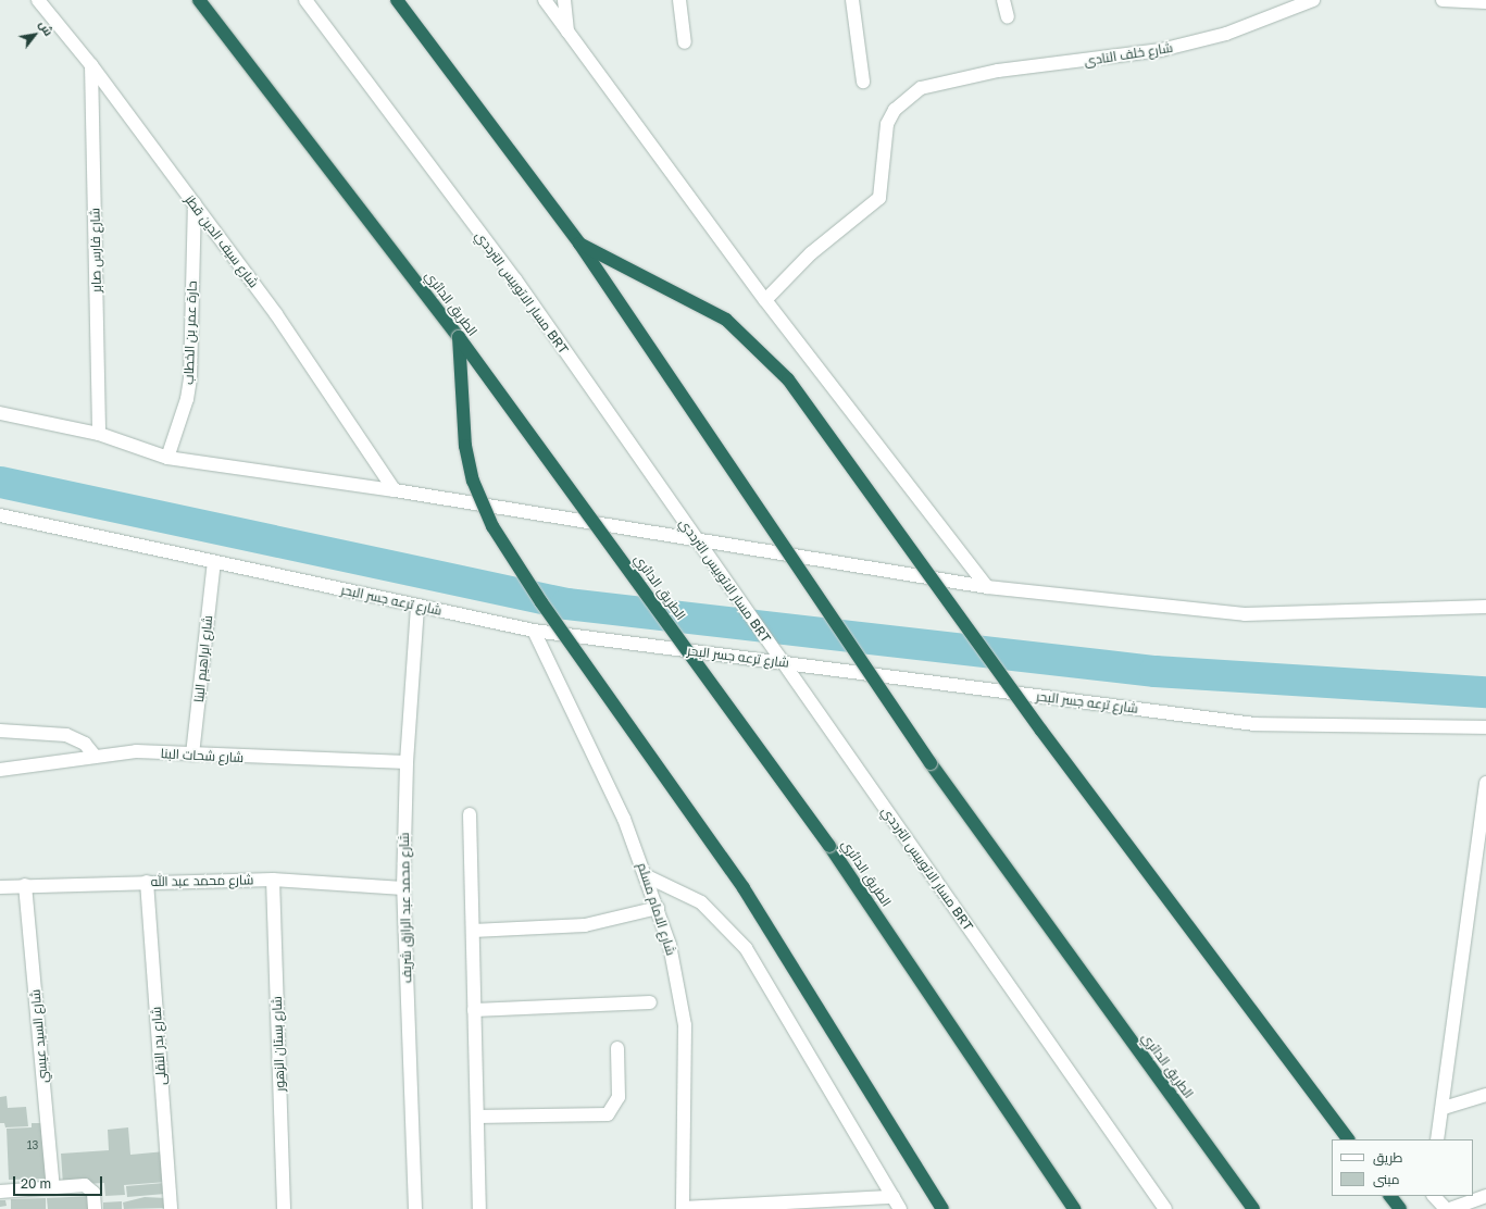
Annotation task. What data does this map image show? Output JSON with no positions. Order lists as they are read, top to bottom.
{
  "streets": {
    "highway": ["الطريق الدائري"],
    "street": [
      "شارع خلف النادى",
      "شارع سيف الدين قطز",
      "شارع فارس صابر",
      "مسار الاتوبيس الترددي BRT",
      "حارة عمر بن الخطاب",
      "شارع ترعه جسر البحر",
      "شارع ابراهيم البنا",
      "شارع شحات البنا",
      "شارع محمد عبد الله",
      "شارع محمد عبد الرازق شريف",
      "شارع الامام مسلم",
      "شارع السيد عيسي",
      "شارع بستان الزهور",
      "شارع بدر النقلى"
    ]
  },
  "crossings": [
    ["شارع سيف الدين قطز", "شارع فارس صابر"],
    ["شارع سيف الدين قطز", "حارة عمر بن الخطاب"],
    ["شارع ترعه جسر البحر", "شارع ابراهيم البنا"],
    ["شارع ترعه جسر البحر", "شارع محمد عبد الرازق شريف"],
    ["شارع ترعه جسر البحر", "شارع الامام مسلم"],
    ["شارع ابراهيم البنا", "شارع شحات البنا"],
    ["شارع شحات البنا", "شارع محمد عبد الرازق شريف"],
    ["شارع محمد عبد الله", "شارع محمد عبد الرازق شريف"],
    ["شارع محمد عبد الله", "شارع السيد عيسي"],
    ["شارع محمد عبد الله", "شارع بستان الزهور"],
    ["شارع محمد عبد الله", "شارع بدر النقلى"]
  ],
  "house_numbers": ["13"],
  "legend": ["طريق", "مبنى"],
  "scale_bar": "20 m",
  "north": "top right"
}
